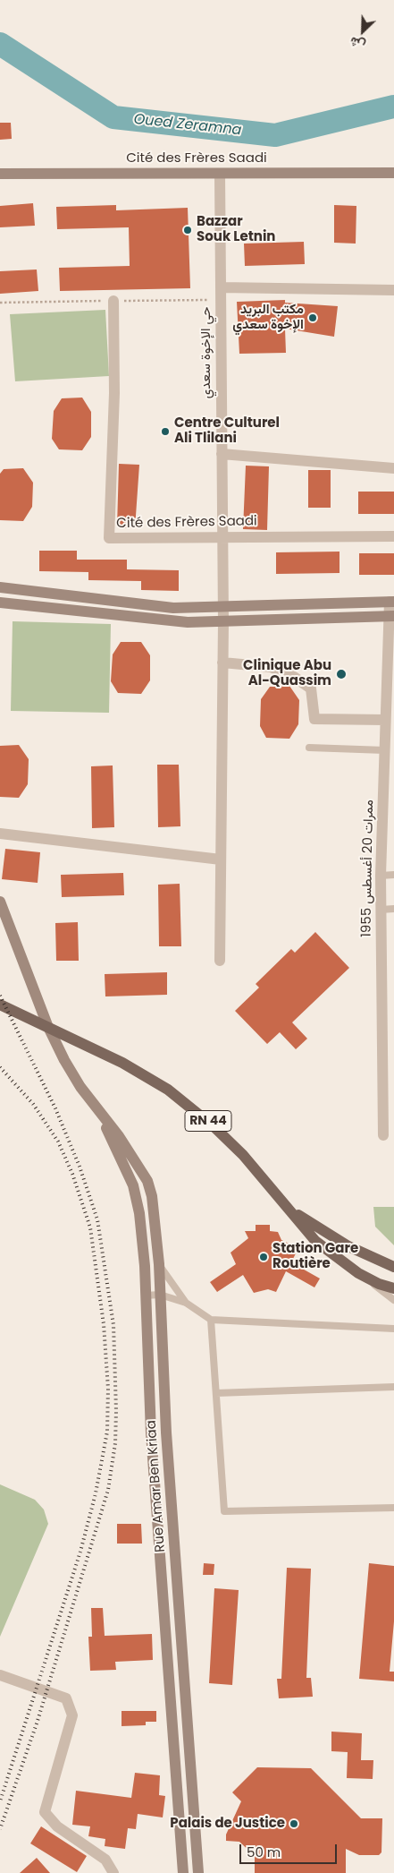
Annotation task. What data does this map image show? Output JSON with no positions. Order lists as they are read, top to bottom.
{
  "streets": {
    "main road": ["Cité des Frères Saadi", "RN 44", "Rue Amar Ben Kriaa"],
    "street": ["حي الإخوة سعدي", "ممرات 20 أغسطس 1955"]
  },
  "crossings": [
    ["Cité des Frères Saadi", "حي الإخوة سعدي"]
  ],
  "water": ["Oued Zeramna"],
  "places": [
    "Bazzar Souk Letnin",
    "مكتب البريد الإخوة سعدي",
    "Centre Culturel Ali Tlilani",
    "Clinique Abu Al-Quassim",
    "Station Gare Routière",
    "Palais de Justice"
  ],
  "scale_bar": "50 m",
  "north": "bottom left"
}
